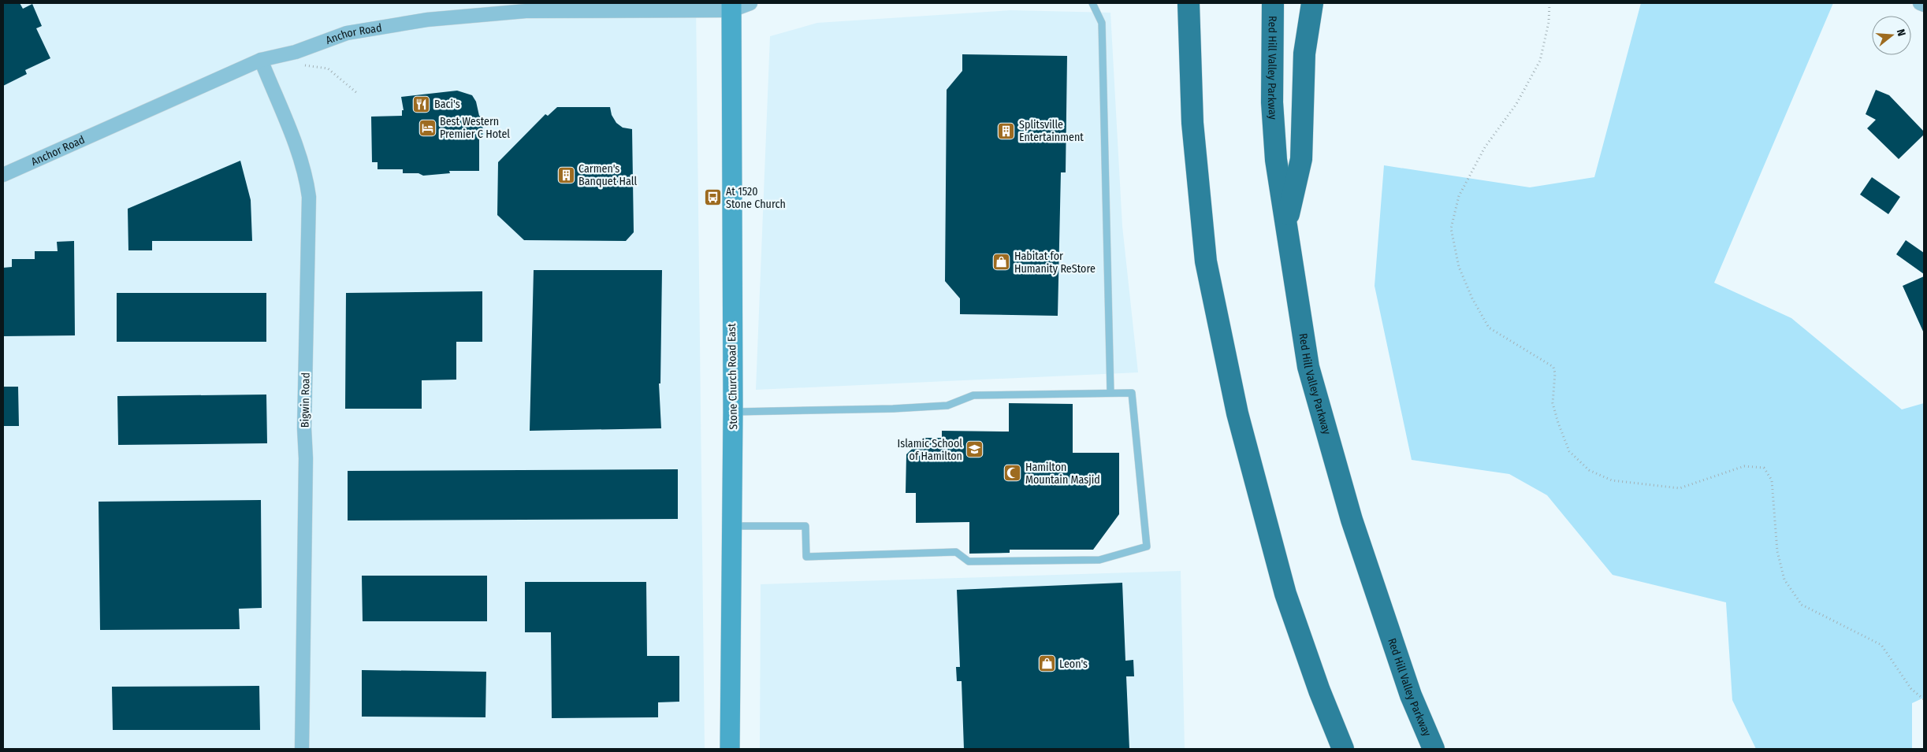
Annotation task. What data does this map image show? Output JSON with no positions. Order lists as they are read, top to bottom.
{
  "streets": {
    "highway": ["Red Hill Valley Parkway"],
    "main road": ["Stone Church Road East"],
    "street": ["Anchor Road", "Bigwin Road"]
  },
  "crossings": [
    ["Anchor Road", "Stone Church Road East"],
    ["Anchor Road", "Bigwin Road"]
  ],
  "places": {
    "restaurant": ["Baci's"],
    "hotel": ["Best Western Premier C Hotel"],
    "building": ["Splitsville Entertainment", "Carmen's Banquet Hall"],
    "bus stop": ["At 1520 Stone Church"],
    "shop": ["Habitat for Humanity ReStore", "Leon's"],
    "school or university": ["Islamic School of Hamilton"],
    "mosque": ["Hamilton Mountain Masjid"]
  },
  "north": "right"
}
